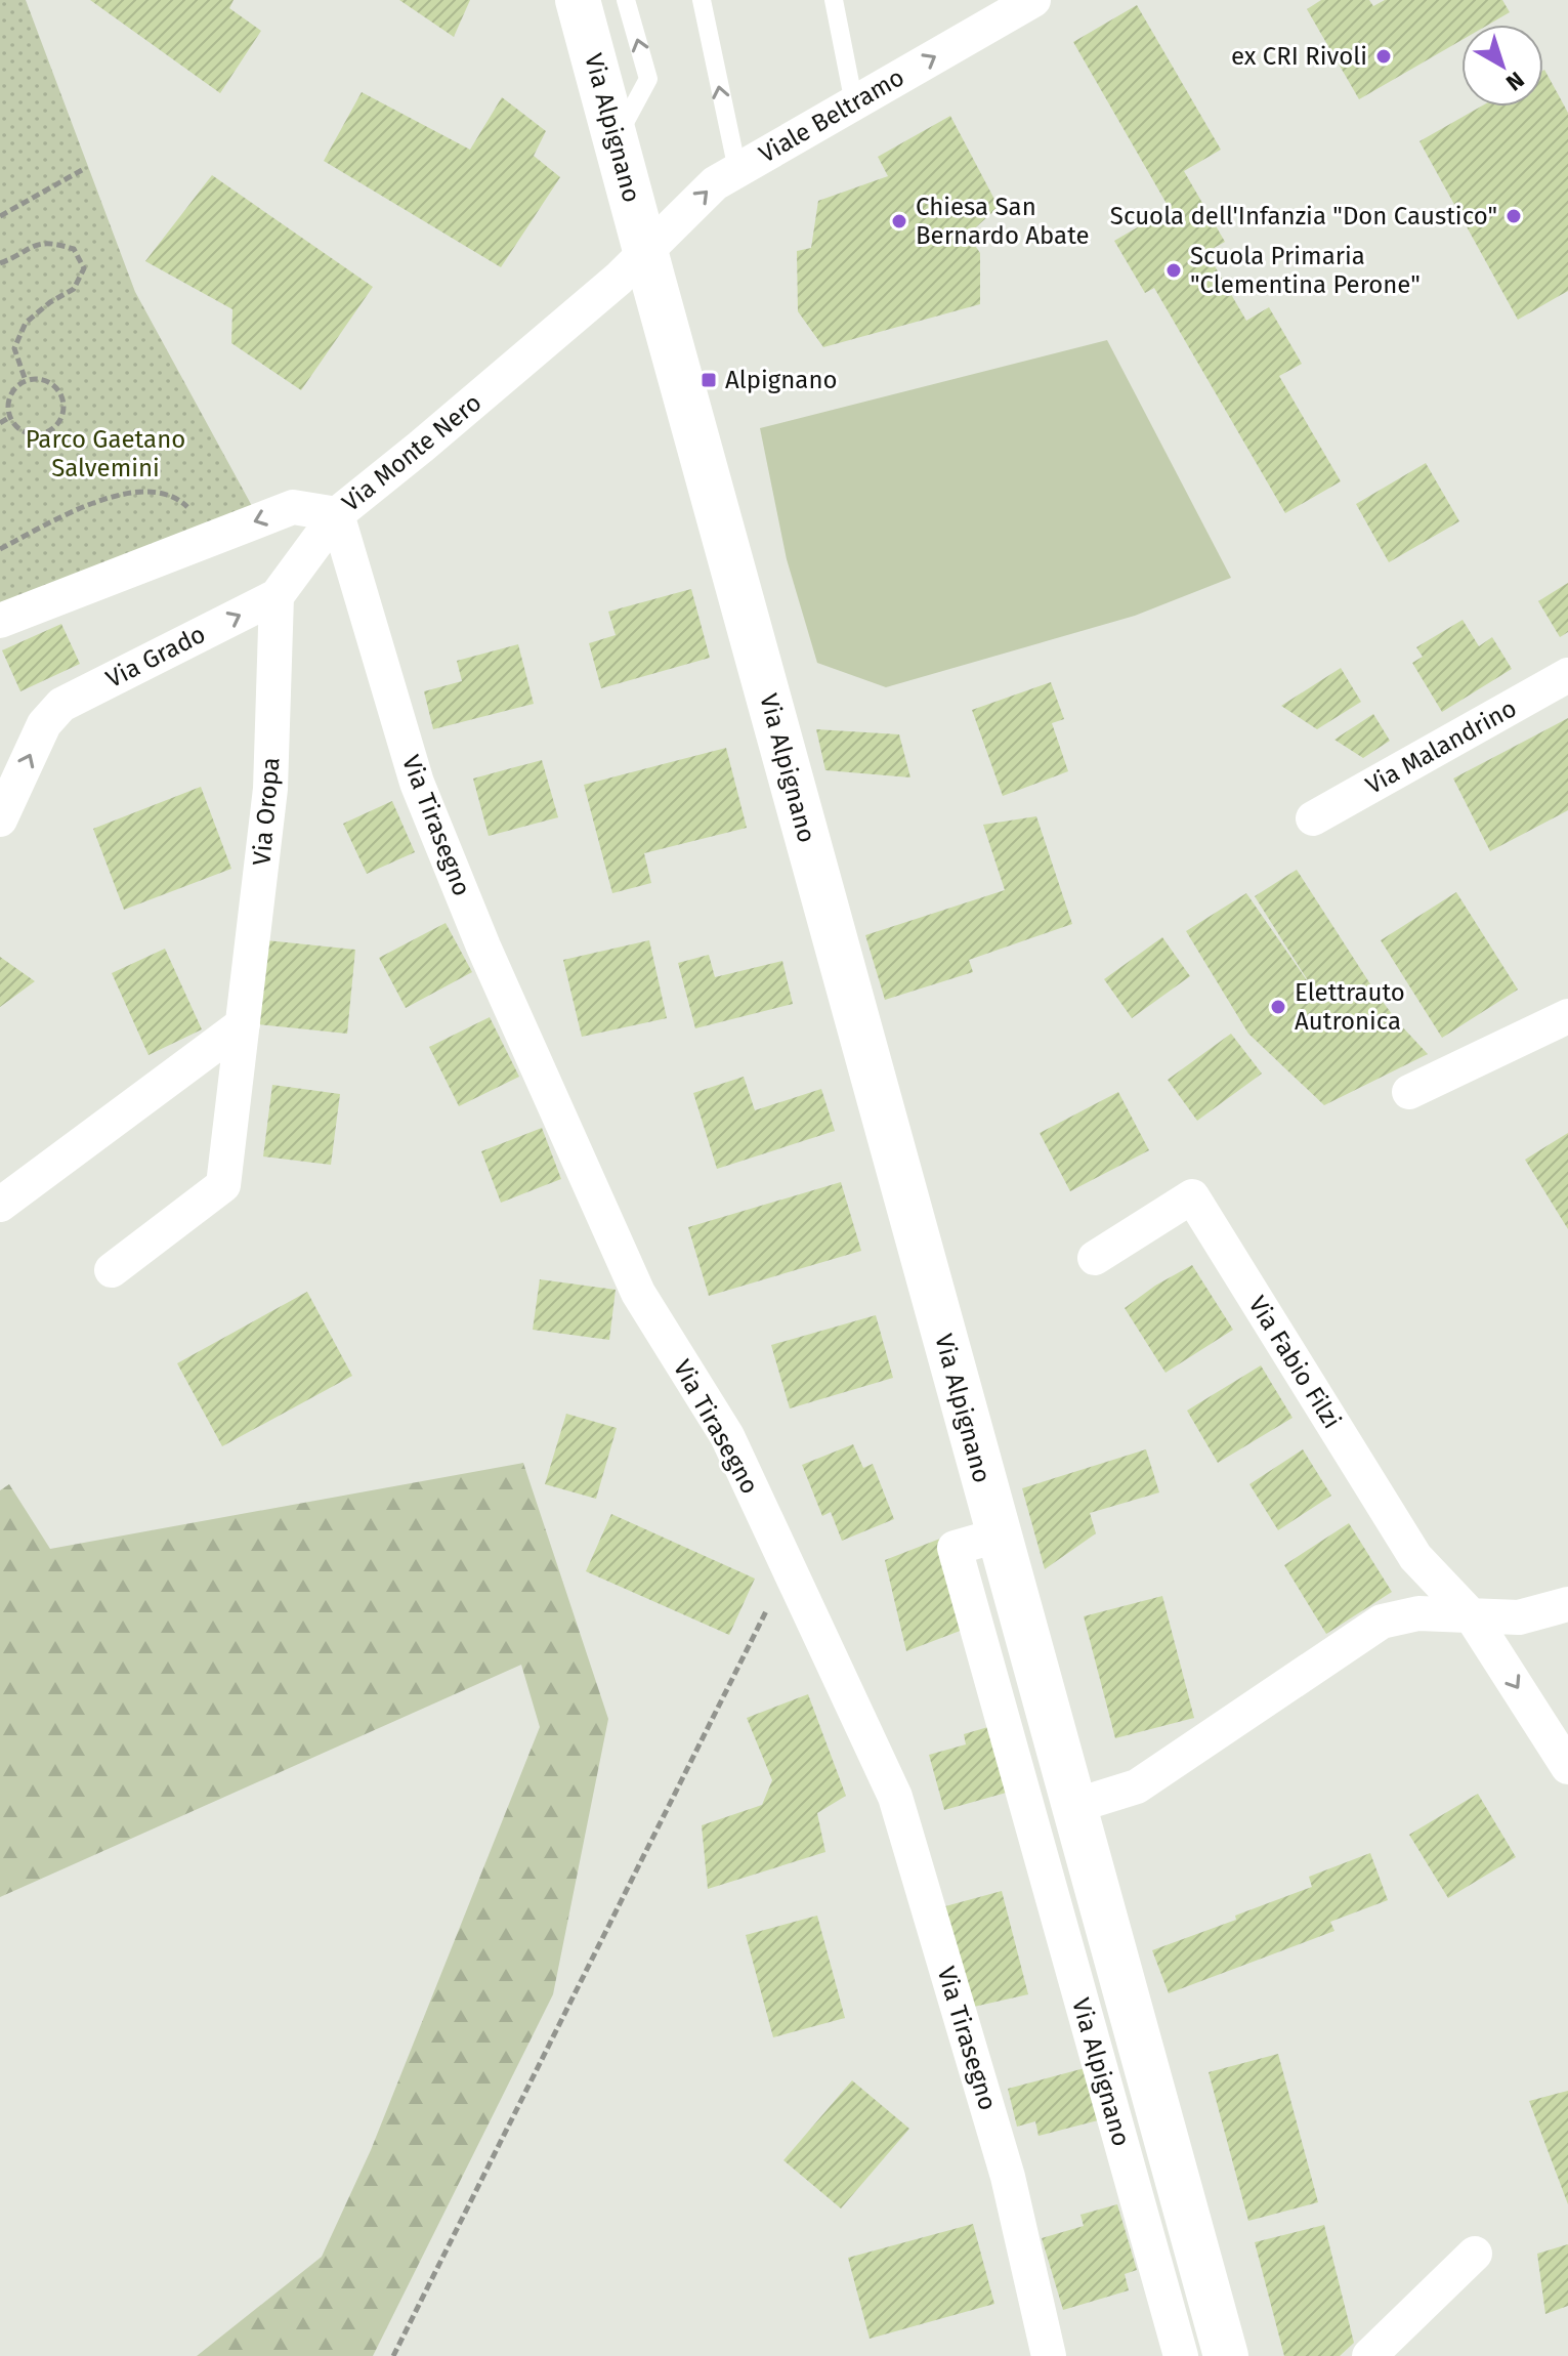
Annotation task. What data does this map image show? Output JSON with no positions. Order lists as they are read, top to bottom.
{
  "streets": {
    "street": [
      "Viale Beltramo",
      "Via Alpignano",
      "Via Monte Nero",
      "Via Grado",
      "Via Malandrino",
      "Via Oropa",
      "Via Tirasegno",
      "Via Fabio Filzi"
    ]
  },
  "crossings": [
    ["Viale Beltramo", "Via Alpignano"],
    ["Viale Beltramo", "Via Monte Nero"],
    ["Via Alpignano", "Via Monte Nero"],
    ["Via Monte Nero", "Via Grado"],
    ["Via Monte Nero", "Via Tirasegno"],
    ["Via Grado", "Via Oropa"],
    ["Via Grado", "Via Tirasegno"]
  ],
  "one_way": ["Viale Beltramo", "Via Grado"],
  "parks": ["Parco Gaetano Salvemini"],
  "places": {
    "other": [
      "ex CRI Rivoli",
      "Scuola dell'Infanzia \"Don Caustico\"",
      "Chiesa San Bernardo Abate",
      "Scuola Primaria \"Clementina Perone\"",
      "Elettrauto Autronica"
    ],
    "transit": ["Alpignano"]
  },
  "north": "bottom right"
}
